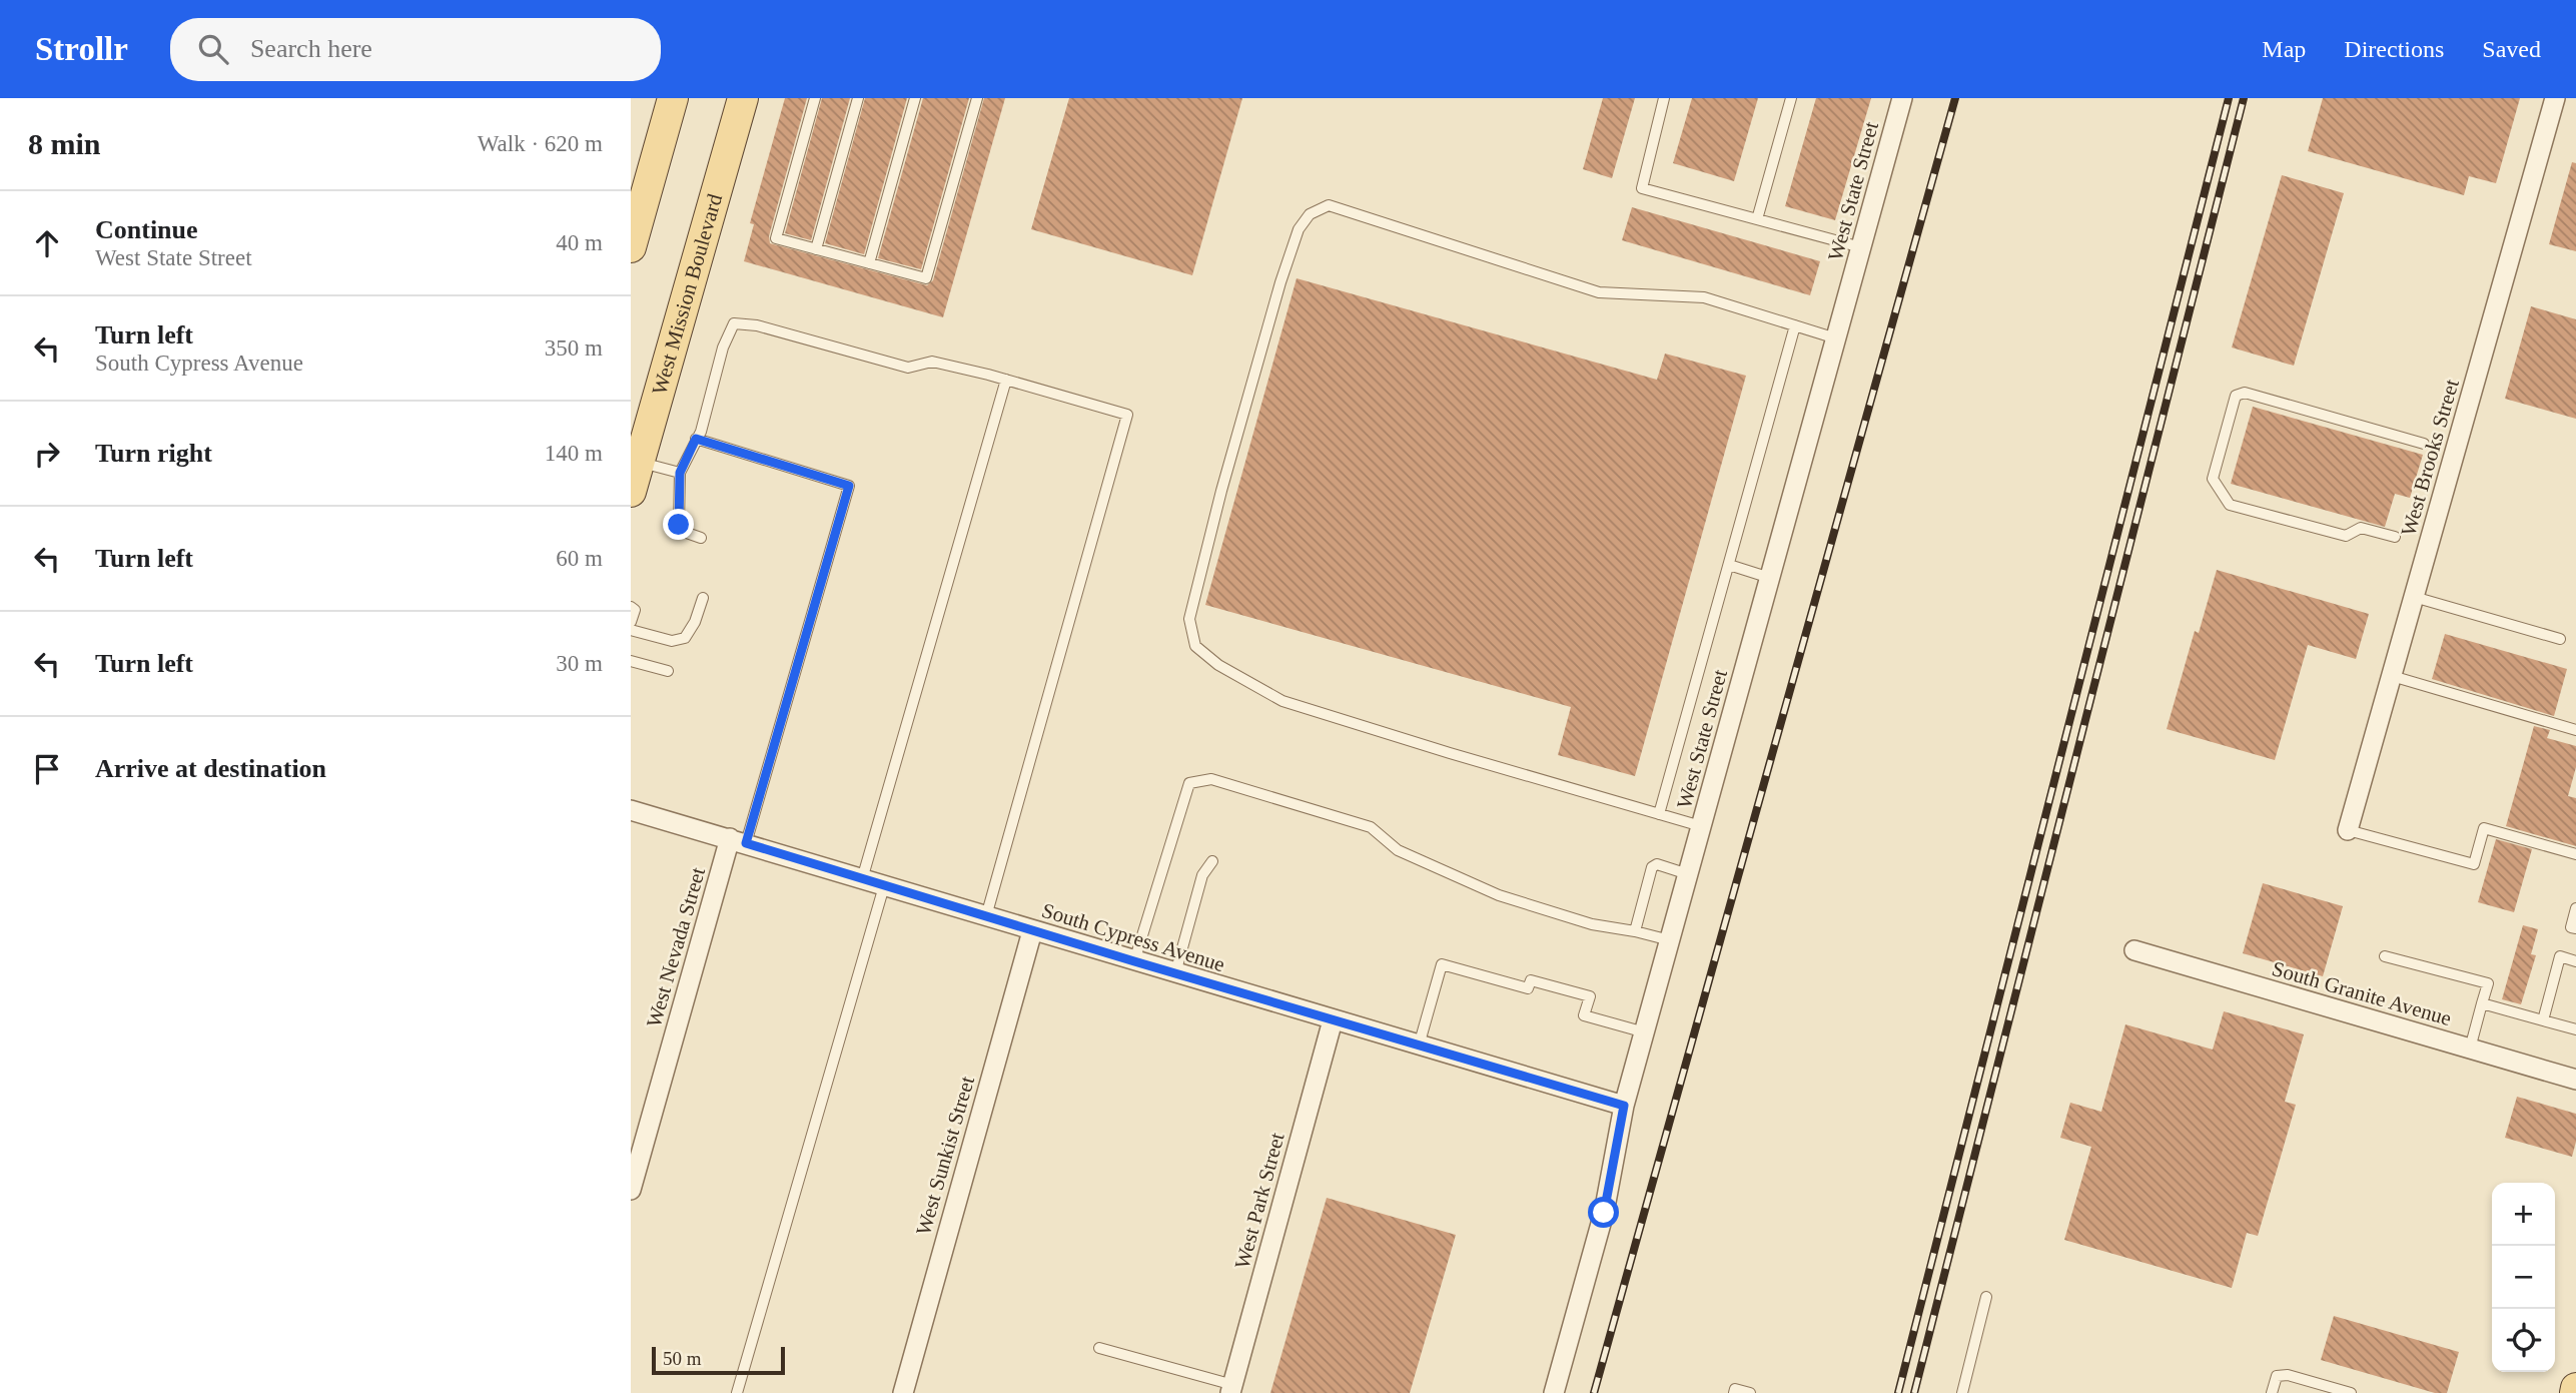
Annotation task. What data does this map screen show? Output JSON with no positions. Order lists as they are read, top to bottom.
{
  "streets": {
    "main road": ["West Mission Boulevard"],
    "street": [
      "West State Street",
      "West Brooks Street",
      "South Cypress Avenue",
      "West Nevada Street",
      "South Granite Avenue",
      "West Sunkist Street",
      "West Park Street"
    ]
  },
  "crossings": [
    ["West State Street", "South Cypress Avenue"],
    ["South Cypress Avenue", "West Nevada Street"],
    ["South Cypress Avenue", "West Sunkist Street"],
    ["South Cypress Avenue", "West Park Street"]
  ],
  "scale_bar": "50 m",
  "page": {
    "header": "Strollr",
    "search": "Search here",
    "nav": ["Map", "Directions", "Saved"],
    "heading": ["8 min", "Walk · 620 m"],
    "list": [
      ["Continue", "West State Street", "40 m"],
      ["Turn left", "South Cypress Avenue", "350 m"],
      ["Turn right", "140 m"],
      ["Turn left", "60 m"],
      ["Turn left", "30 m"],
      "Arrive at destination"
    ],
    "map_buttons": ["+", "−"],
    "scale": "50 m"
  }
}
